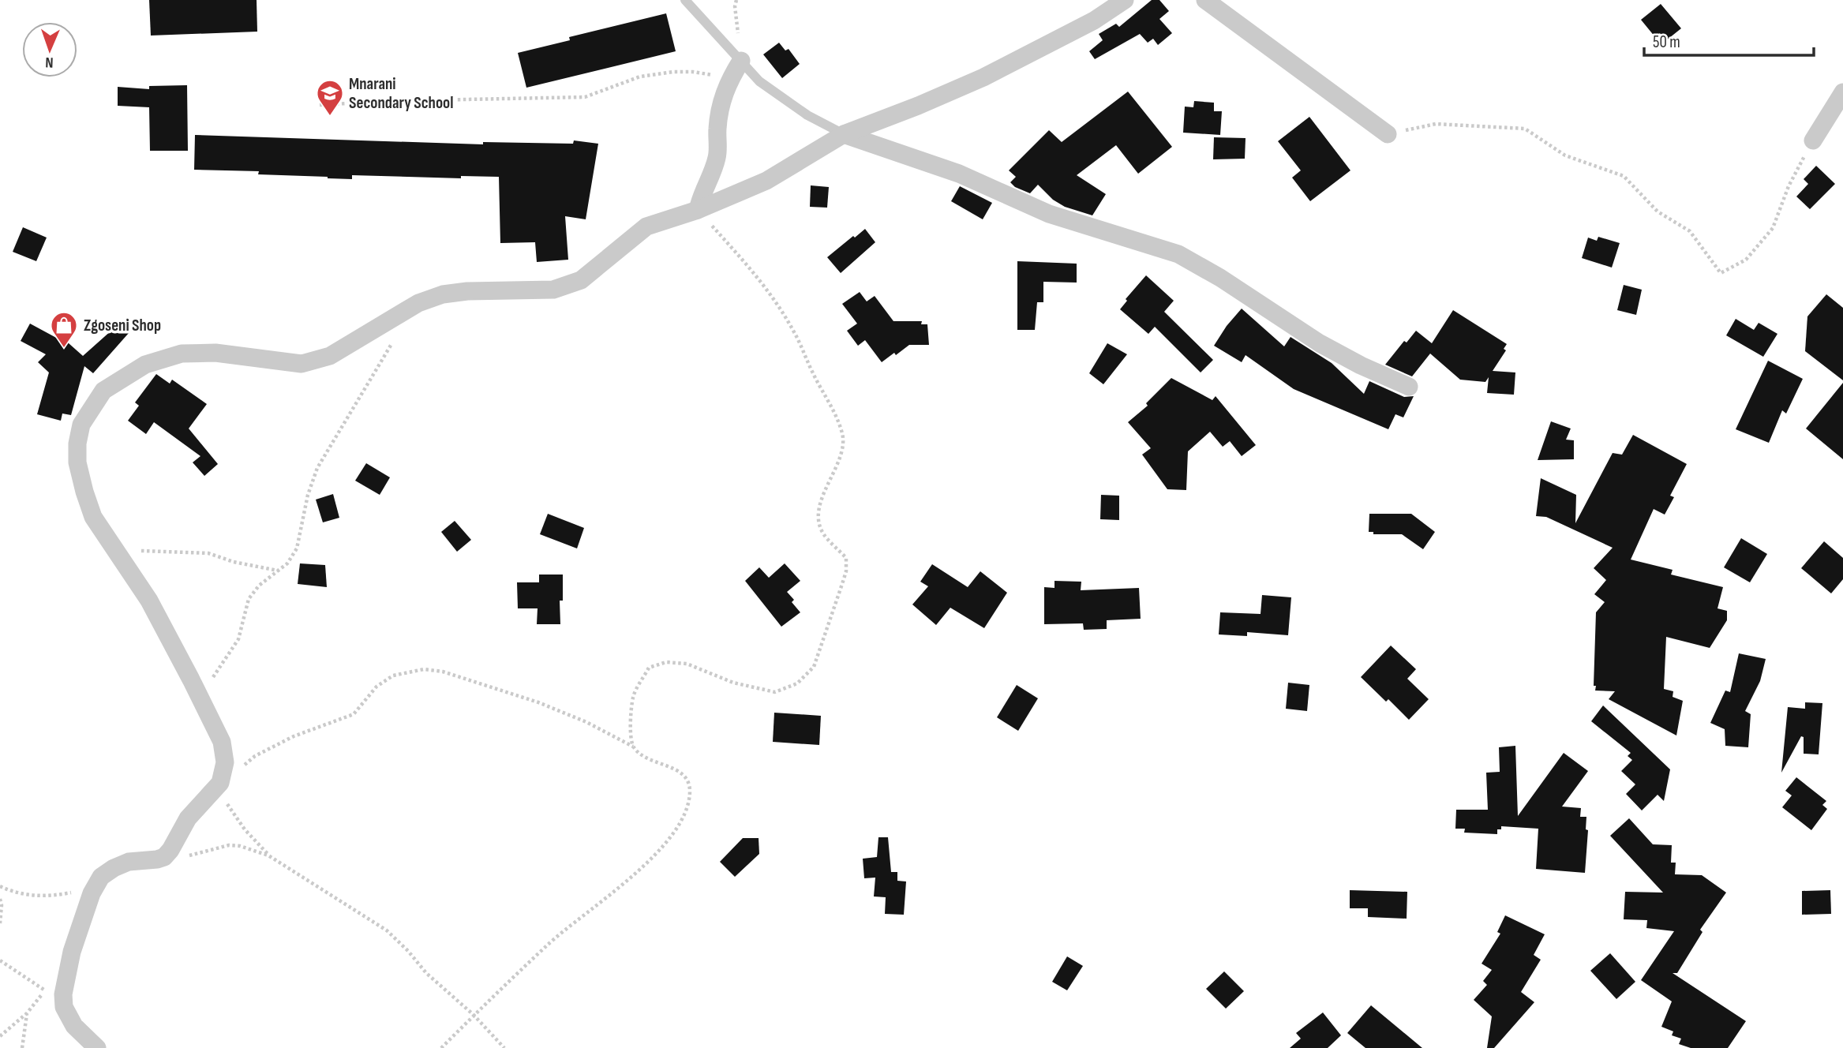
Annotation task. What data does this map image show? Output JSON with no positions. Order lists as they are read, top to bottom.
{
  "places": {
    "school or university": ["Mnarani Secondary School"],
    "shop": ["Zgoseni Shop"]
  },
  "scale_bar": "50 m",
  "north": "bottom"
}
